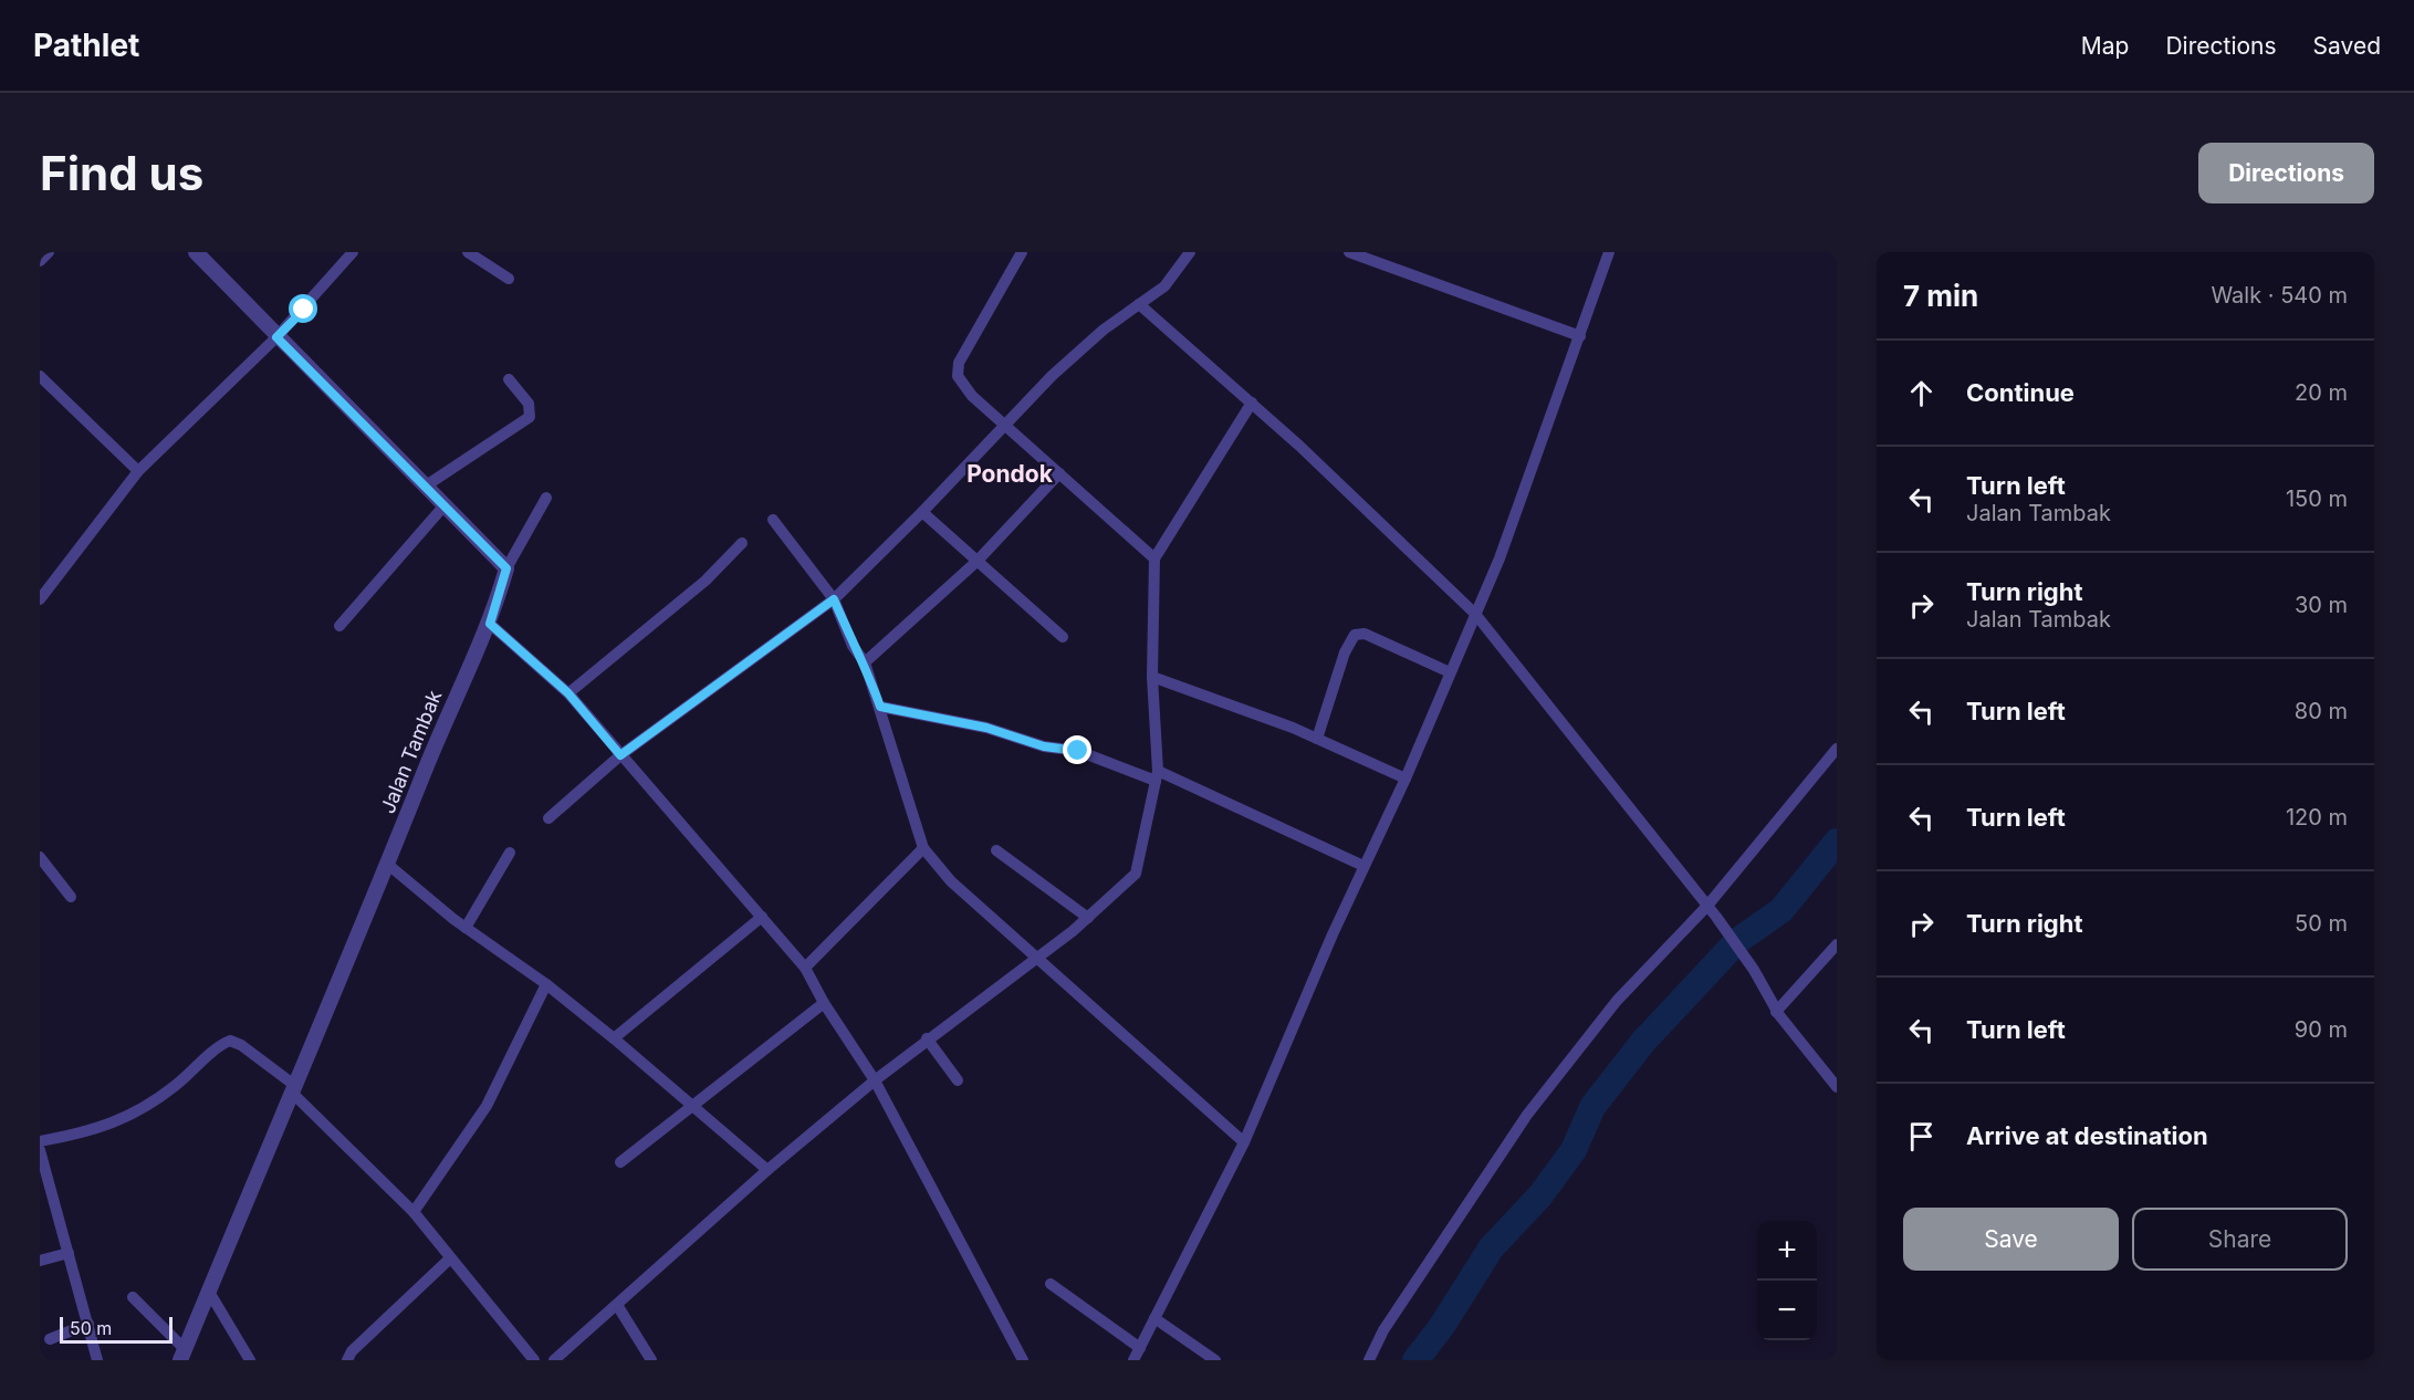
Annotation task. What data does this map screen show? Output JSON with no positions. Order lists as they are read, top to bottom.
{
  "streets": {
    "street": ["Jalan Tambak"]
  },
  "districts": ["Pondok"],
  "scale_bar": "50 m",
  "page": {
    "header": "Pathlet",
    "nav": ["Map", "Directions", "Saved"],
    "buttons": [
      "Directions",
      ["Save", "Share"]
    ],
    "title": "Find us",
    "heading": ["7 min", "Walk · 540 m"],
    "list": [
      ["Continue", "20 m"],
      ["Turn left", "Jalan Tambak", "150 m"],
      ["Turn right", "Jalan Tambak", "30 m"],
      ["Turn left", "80 m"],
      ["Turn left", "120 m"],
      ["Turn right", "50 m"],
      ["Turn left", "90 m"],
      "Arrive at destination"
    ],
    "map_buttons": ["+", "−"],
    "scale": "50 m"
  }
}
